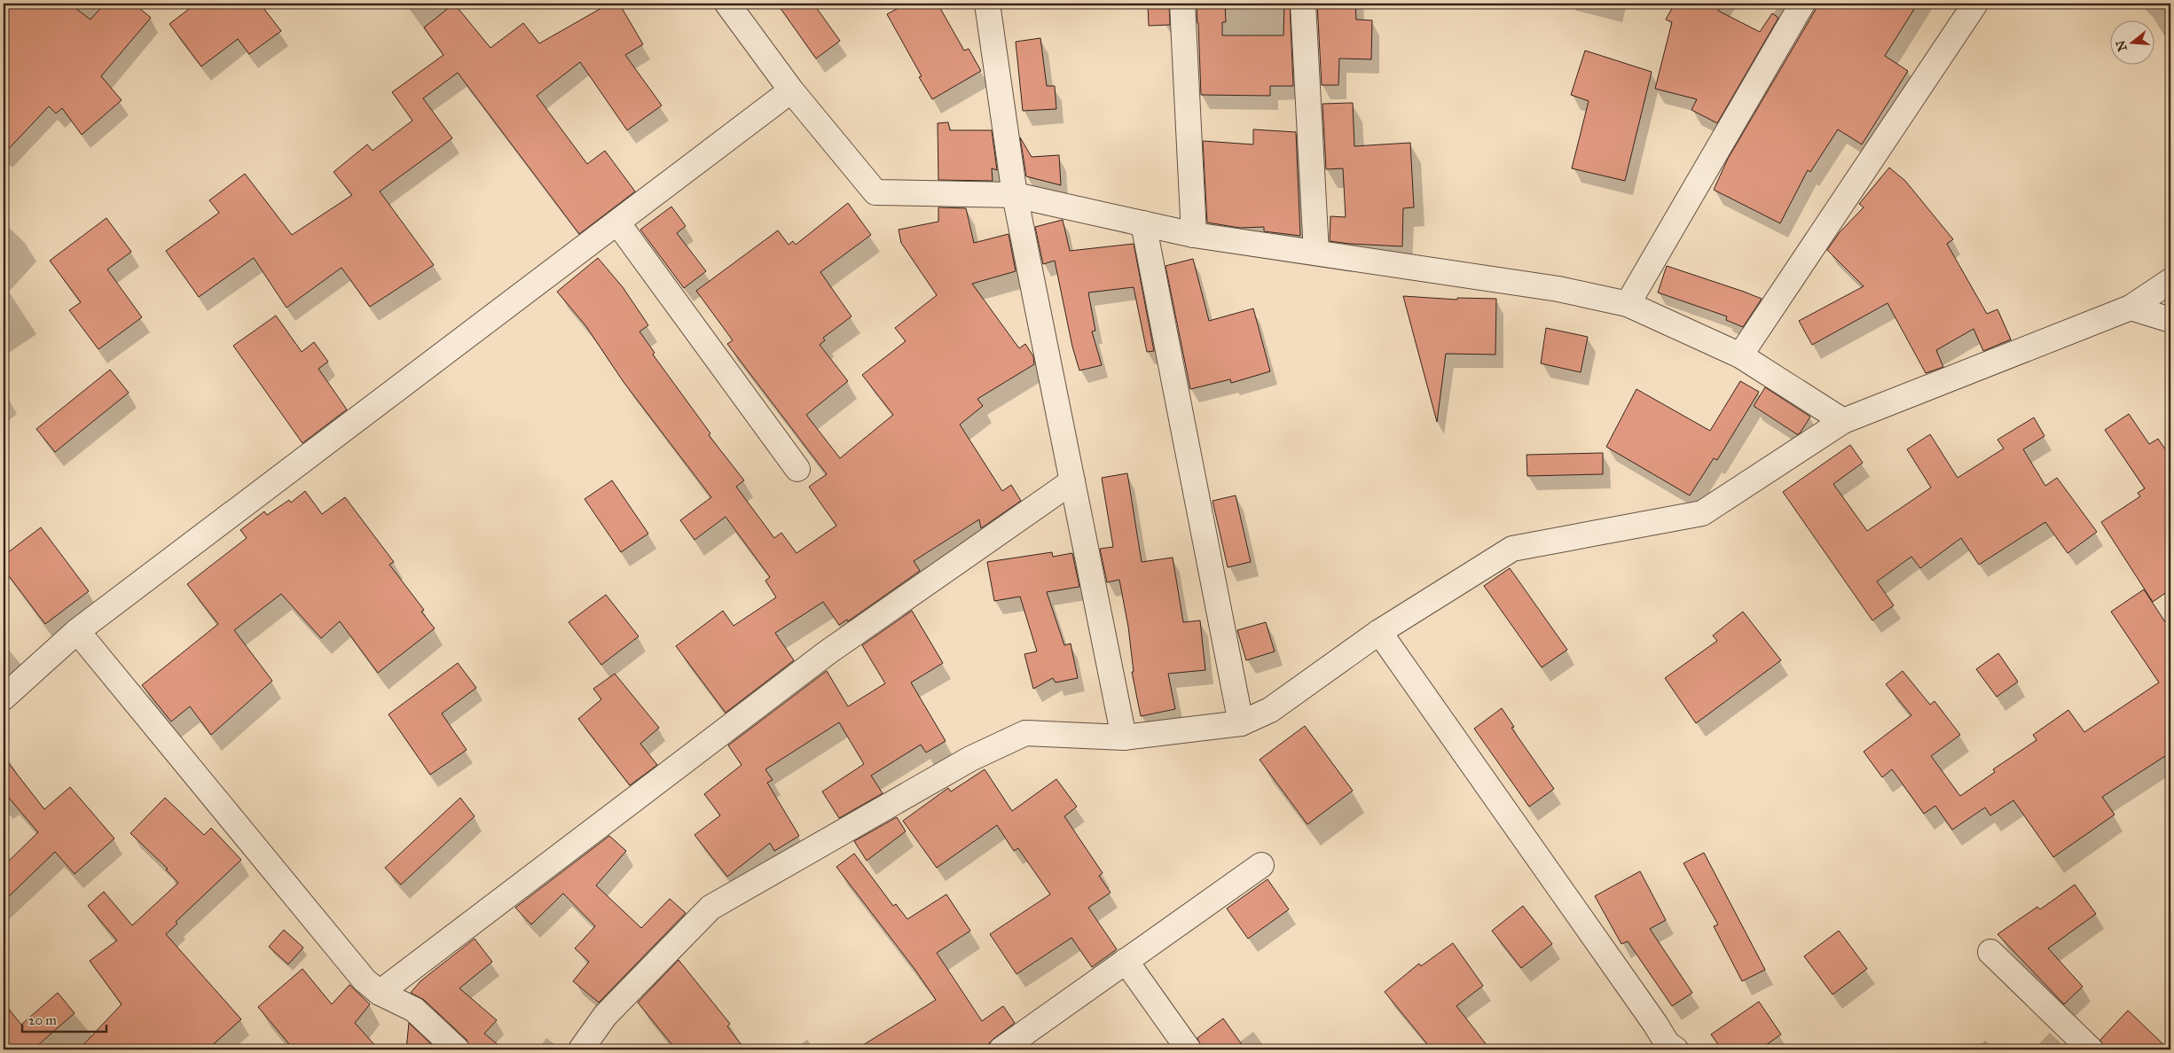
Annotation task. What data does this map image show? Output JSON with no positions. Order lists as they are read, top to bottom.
{
  "scale_bar": "20 m",
  "north": "left"
}
